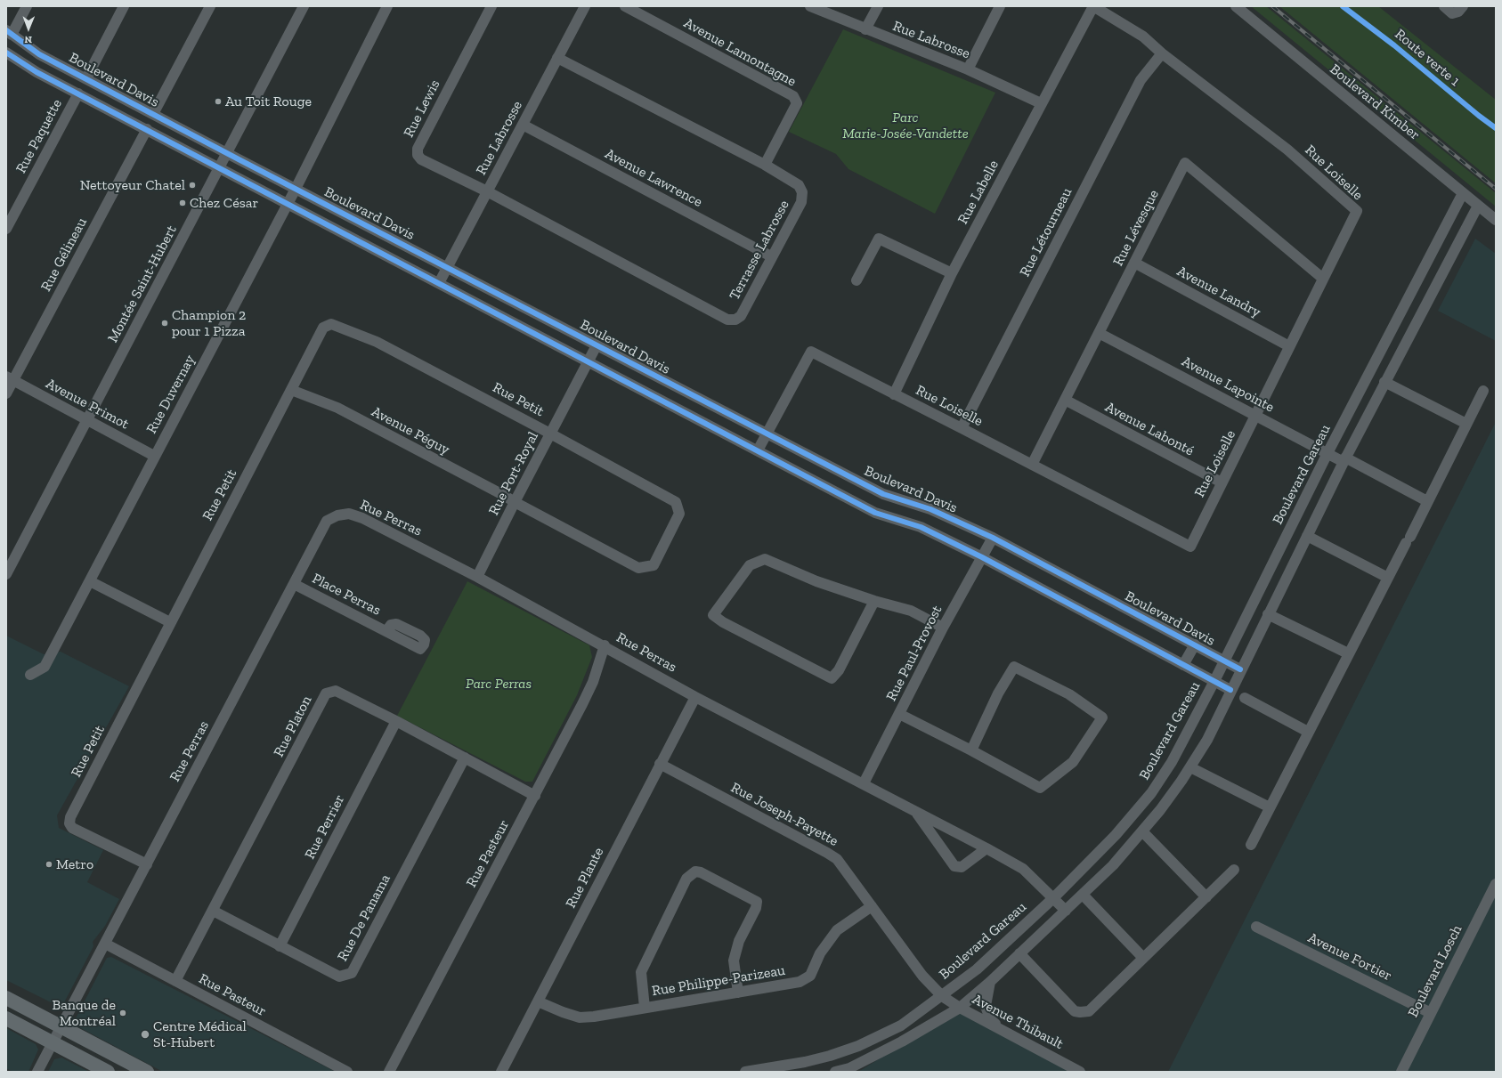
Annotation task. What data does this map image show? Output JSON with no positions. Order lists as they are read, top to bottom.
{
  "streets": {
    "street": [
      "Rue Labrosse",
      "Avenue Lamontagne",
      "Boulevard Davis",
      "Boulevard Kimber",
      "Rue Lewis",
      "Rue Paquette",
      "Rue Loiselle",
      "Avenue Lawrence",
      "Rue Labelle",
      "Rue Lévesque",
      "Rue Létourneau",
      "Terrasse Labrosse",
      "Rue Gélineau",
      "Montée Saint-Hubert",
      "Avenue Landry",
      "Avenue Lapointe",
      "Rue Duvernay",
      "Rue Petit",
      "Avenue Primot",
      "Avenue Labonté",
      "Avenue Péguy",
      "Rue Port-Royal",
      "Boulevard Gareau",
      "Rue Perras",
      "Place Perras",
      "Rue Paul-Provost",
      "Rue Platon",
      "Rue Joseph-Payette",
      "Rue Perrier",
      "Rue Pasteur",
      "Rue Plante",
      "Rue De Panama",
      "Avenue Fortier",
      "Boulevard Losch",
      "Rue Philippe-Parizeau",
      "Avenue Thibault"
    ],
    "cycle path": ["Route verte 1"]
  },
  "crossings": [
    ["Rue Labrosse", "Boulevard Davis"],
    ["Rue Labrosse", "Rue Lewis"],
    ["Rue Labrosse", "Avenue Lawrence"],
    ["Rue Labrosse", "Rue Labelle"],
    ["Rue Labrosse", "Terrasse Labrosse"],
    ["Avenue Lamontagne", "Terrasse Labrosse"],
    ["Boulevard Davis", "Rue Paquette"],
    ["Boulevard Davis", "Rue Loiselle"],
    ["Boulevard Davis", "Rue Gélineau"],
    ["Boulevard Davis", "Montée Saint-Hubert"],
    ["Boulevard Davis", "Rue Duvernay"],
    ["Boulevard Davis", "Rue Port-Royal"],
    ["Boulevard Davis", "Boulevard Gareau"],
    ["Boulevard Davis", "Rue Paul-Provost"],
    ["Boulevard Kimber", "Boulevard Gareau"],
    ["Rue Lewis", "Terrasse Labrosse"],
    ["Rue Loiselle", "Rue Labelle"],
    ["Rue Loiselle", "Rue Lévesque"],
    ["Rue Loiselle", "Rue Létourneau"],
    ["Rue Loiselle", "Avenue Landry"],
    ["Rue Loiselle", "Avenue Lapointe"],
    ["Rue Loiselle", "Avenue Labonté"],
    ["Avenue Lawrence", "Terrasse Labrosse"],
    ["Rue Lévesque", "Avenue Landry"],
    ["Rue Lévesque", "Avenue Lapointe"],
    ["Rue Lévesque", "Avenue Labonté"],
    ["Rue Gélineau", "Avenue Primot"],
    ["Montée Saint-Hubert", "Avenue Primot"],
    ["Avenue Lapointe", "Boulevard Gareau"],
    ["Rue Duvernay", "Avenue Primot"],
    ["Rue Petit", "Avenue Péguy"],
    ["Rue Petit", "Rue Port-Royal"],
    ["Rue Petit", "Rue Perras"],
    ["Avenue Péguy", "Rue Port-Royal"],
    ["Rue Port-Royal", "Rue Perras"],
    ["Boulevard Gareau", "Rue Perras"],
    ["Boulevard Gareau", "Rue Joseph-Payette"],
    ["Boulevard Gareau", "Avenue Thibault"],
    ["Rue Perras", "Place Perras"],
    ["Rue Perras", "Rue Paul-Provost"],
    ["Rue Perras", "Rue Pasteur"],
    ["Rue Perras", "Rue Plante"],
    ["Rue Platon", "Rue Perrier"],
    ["Rue Platon", "Rue Pasteur"],
    ["Rue Platon", "Rue De Panama"],
    ["Rue Joseph-Payette", "Rue Plante"],
    ["Rue Joseph-Payette", "Rue Philippe-Parizeau"],
    ["Rue Joseph-Payette", "Avenue Thibault"],
    ["Rue Perrier", "Rue De Panama"],
    ["Rue Plante", "Rue Philippe-Parizeau"],
    ["Avenue Fortier", "Boulevard Losch"]
  ],
  "parks": ["Parc Marie-Josée-Vandette", "Parc Perras"],
  "places": [
    "Au Toit Rouge",
    "Nettoyeur Chatel",
    "Chez César",
    "Champion 2 pour 1 Pizza",
    "Metro",
    "Banque de Montréal",
    "Centre Médical St-Hubert"
  ],
  "north": "bottom"
}
